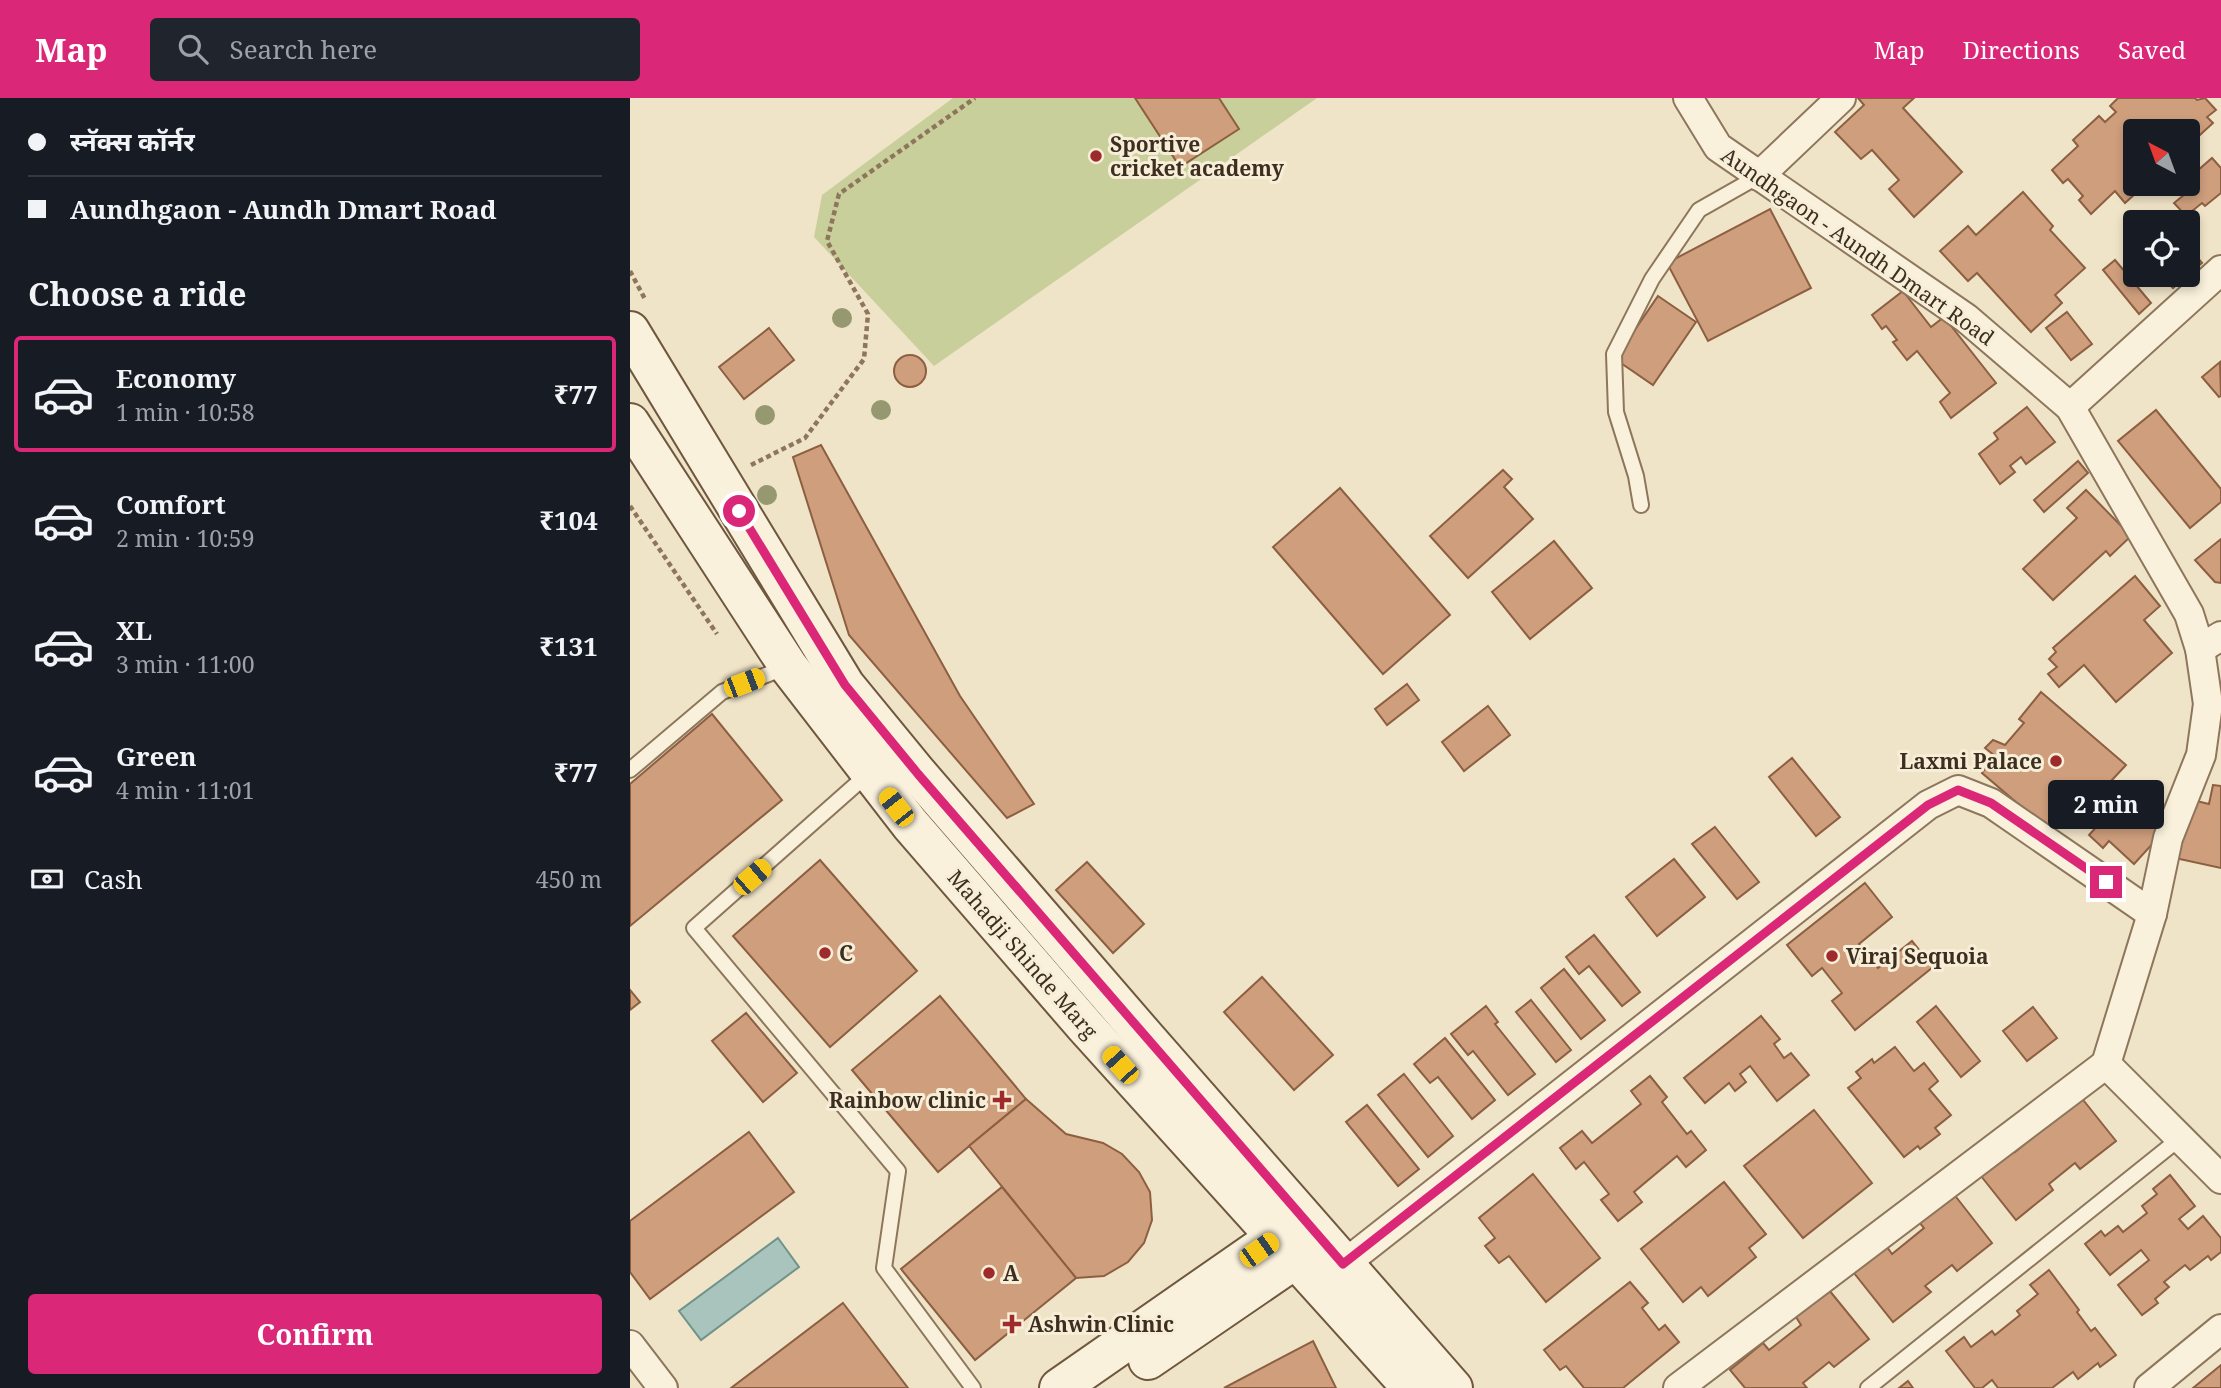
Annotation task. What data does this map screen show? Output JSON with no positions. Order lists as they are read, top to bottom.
{
  "streets": {
    "main road": ["Mahadji Shinde Marg"],
    "street": ["Aundhgaon - Aundh Dmart Road"]
  },
  "places": {
    "other": [
      "Sportive cricket academy",
      "Laxmi Palace",
      "C",
      "Viraj Sequoia",
      "A"
    ],
    "health": ["Rainbow clinic", "Ashwin Clinic"]
  },
  "north": "top left",
  "page": {
    "header": "Map",
    "search": "Search here",
    "nav": ["Map", "Directions", "Saved"],
    "banner": ["स्नॅक्स कॉर्नर", "Aundhgaon - Aundh Dmart Road"],
    "heading": "Choose a ride",
    "list": [
      {
        "name": "Economy",
        "note": "1 min · 10:58",
        "value": "₹77"
      },
      {
        "name": "Comfort",
        "note": "2 min · 10:59",
        "value": "₹104"
      },
      {
        "name": "XL",
        "note": "3 min · 11:00",
        "value": "₹131"
      },
      {
        "name": "Green",
        "note": "4 min · 11:01",
        "value": "₹77"
      }
    ],
    "bubble": "2 min",
    "pay": ["Cash", "450 m"],
    "buttons": "Confirm"
  }
}
